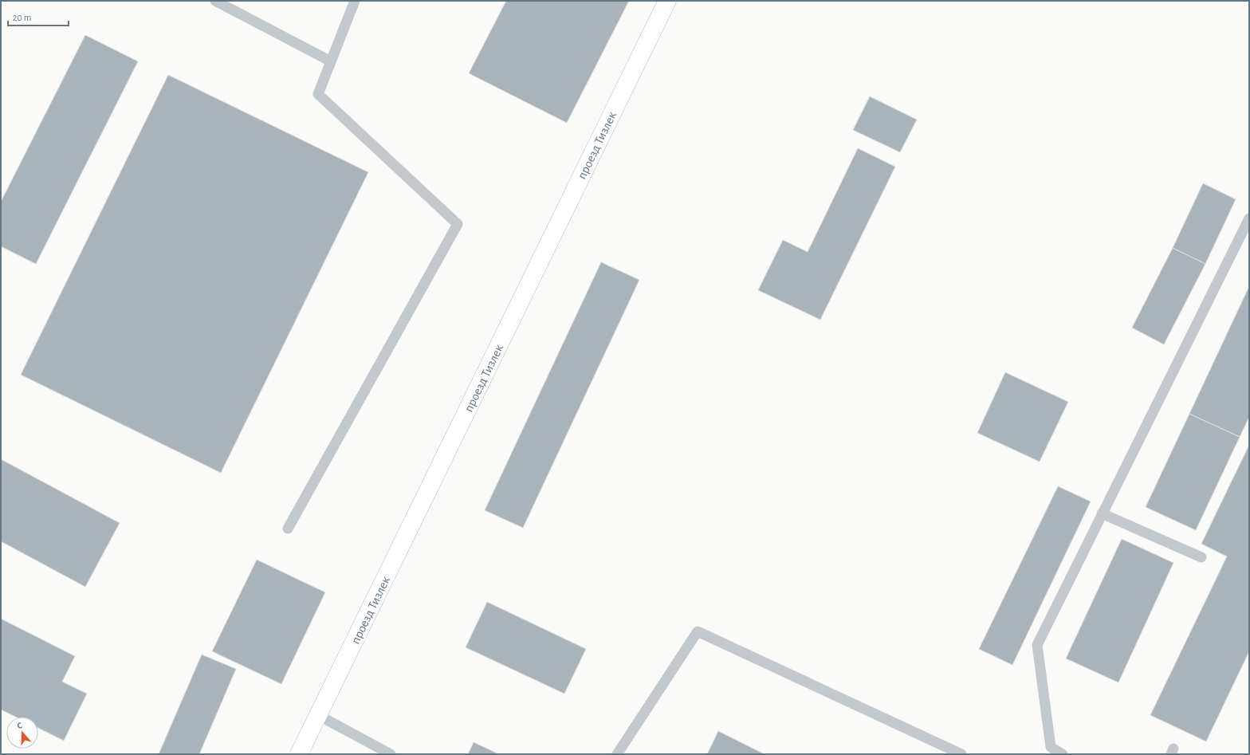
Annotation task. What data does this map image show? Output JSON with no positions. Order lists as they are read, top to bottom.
{
  "streets": {
    "street": ["проезд Тизлек"]
  },
  "scale_bar": "20 m",
  "north": "top"
}
